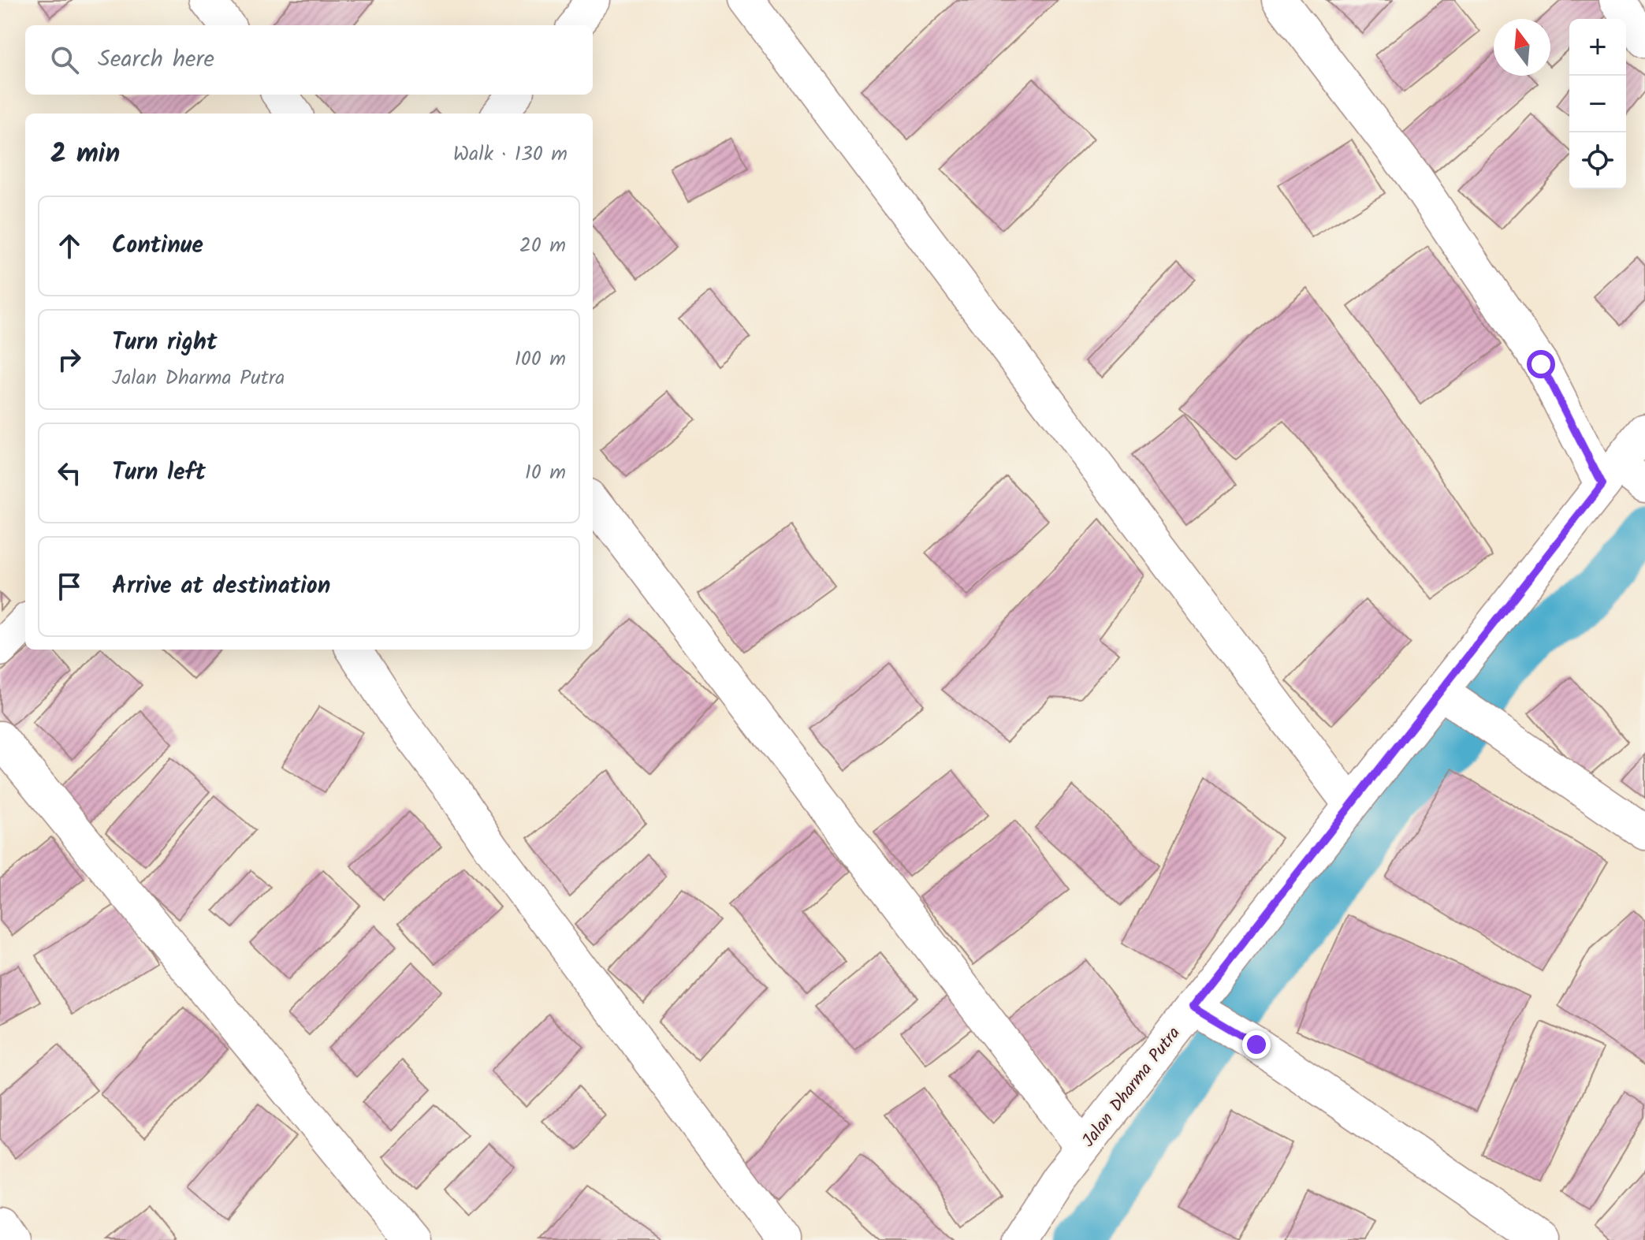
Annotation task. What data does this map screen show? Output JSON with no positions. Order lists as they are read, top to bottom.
{
  "streets": {
    "street": ["Jalan Dharma Putra"]
  },
  "north": "top",
  "page": {
    "map_buttons": ["+", "−"],
    "search": "Search here",
    "heading": ["2 min", "Walk · 130 m"],
    "list": [
      ["Continue", "20 m"],
      ["Turn right", "Jalan Dharma Putra", "100 m"],
      ["Turn left", "10 m"],
      "Arrive at destination"
    ]
  }
}
